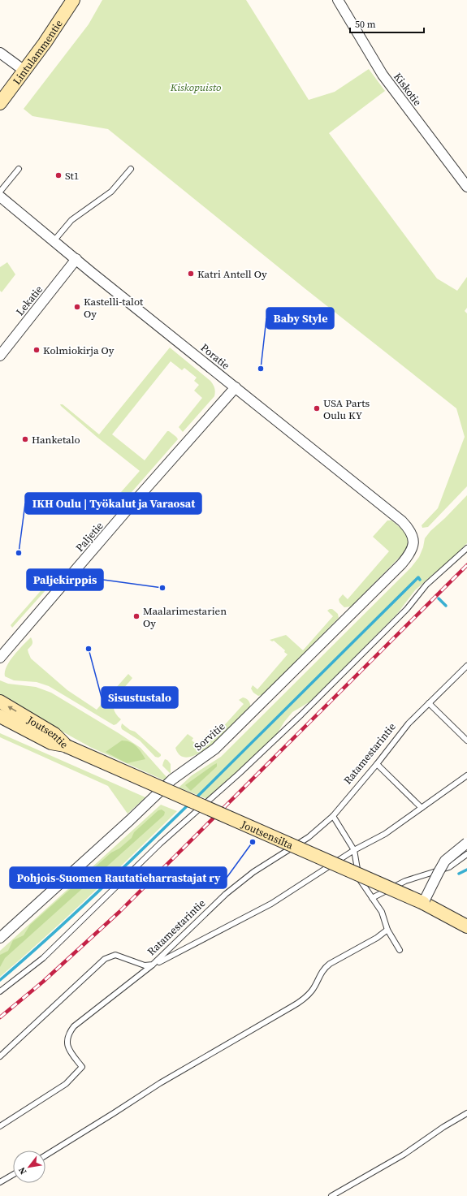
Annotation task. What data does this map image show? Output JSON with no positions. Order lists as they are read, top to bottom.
{
  "streets": {
    "main road": ["Lintulammentie", "Joutsentie", "Joutsensilta"],
    "street": [
      "Kiskotie",
      "Lekatie",
      "Poratie",
      "Paljetie",
      "Sorvitie"
    ],
    "lane": ["Ratamestarintie"]
  },
  "crossings": [
    ["Lekatie", "Poratie"],
    ["Poratie", "Paljetie"],
    ["Poratie", "Sorvitie"],
    ["Joutsentie", "Joutsensilta"]
  ],
  "parks": ["Kiskopuisto"],
  "places": [
    "St1",
    "Katri Antell Oy",
    "Kastelli-talot Oy",
    "Kolmiokirja Oy",
    "Baby Style",
    "USA Parts Oulu KY",
    "Hanketalo",
    "IKH Oulu | Työkalut ja Varaosat",
    "Paljekirppis",
    "Maalarimestarien Oy",
    "Sisustustalo",
    "Pohjois-Suomen Rautatieharrastajat ry"
  ],
  "scale_bar": "50 m",
  "north": "bottom left"
}
